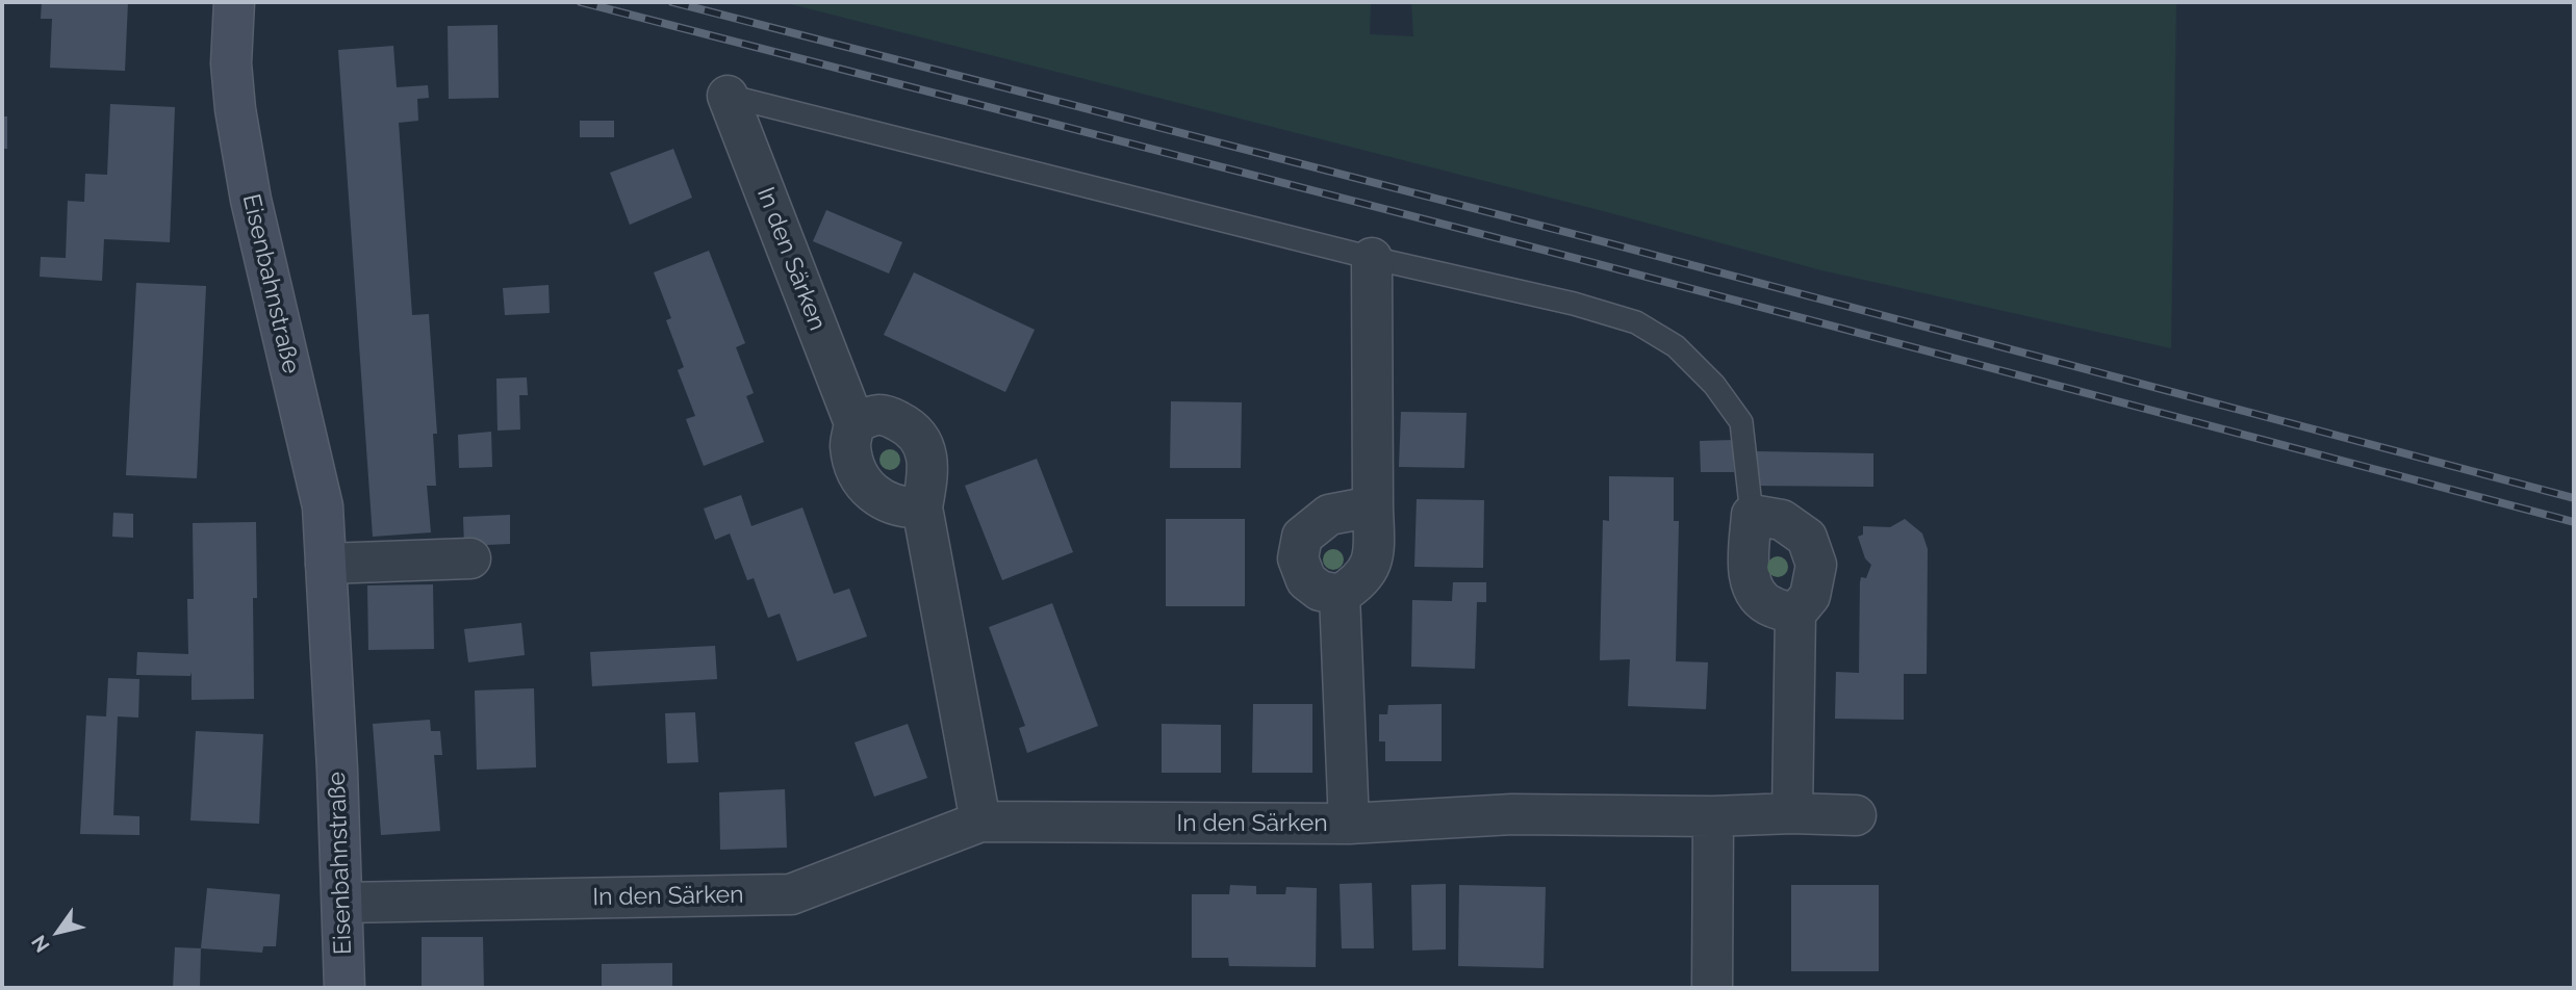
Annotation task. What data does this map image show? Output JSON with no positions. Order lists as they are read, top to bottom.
{
  "streets": {
    "street": ["In den Särken", "Eisenbahnstraße"]
  },
  "crossings": [
    ["In den Särken", "Eisenbahnstraße"]
  ],
  "north": "bottom left"
}
